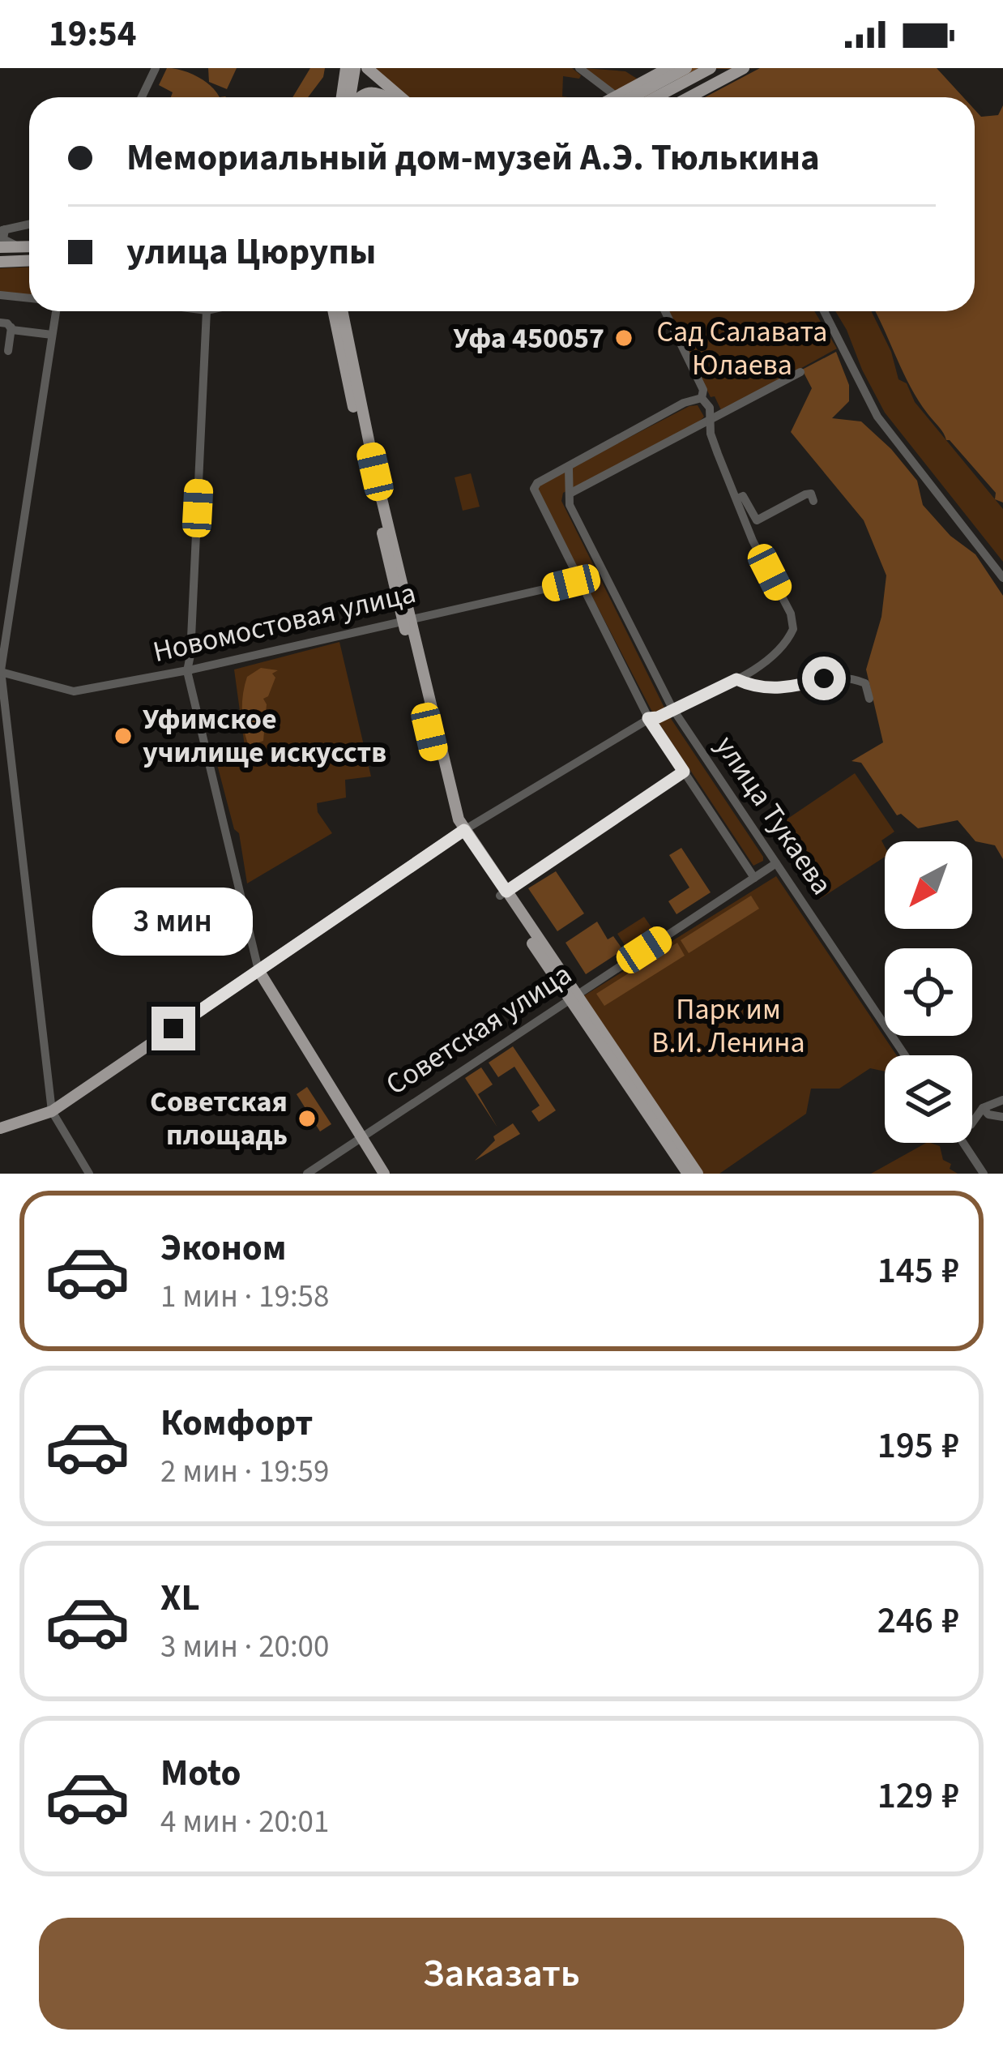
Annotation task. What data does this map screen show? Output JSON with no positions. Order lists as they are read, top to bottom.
{
  "streets": {
    "street": ["Новомостовая улица", "улица Тукаева", "Советская улица"]
  },
  "crossings": [
    ["Новомостовая улица", "улица Тукаева"],
    ["улица Тукаева", "Советская улица"]
  ],
  "parks": ["Сад Салавата Юлаева", "Парк им В.И. Ленина"],
  "places": ["Уфа 450057", "Уфимское училище искусств", "Советская площадь"],
  "north": "bottom left",
  "page": {
    "status": "19:54",
    "banner": ["Мемориальный дом-музей А.Э. Тюлькина", "улица Цюрупы"],
    "bubble": "3 мин",
    "list": [
      {
        "name": "Эконом",
        "note": "1 мин · 19:58",
        "value": "145 ₽"
      },
      {
        "name": "Комфорт",
        "note": "2 мин · 19:59",
        "value": "195 ₽"
      },
      {
        "name": "XL",
        "note": "3 мин · 20:00",
        "value": "246 ₽"
      },
      {
        "name": "Moto",
        "note": "4 мин · 20:01",
        "value": "129 ₽"
      }
    ],
    "buttons": "Заказать"
  }
}
